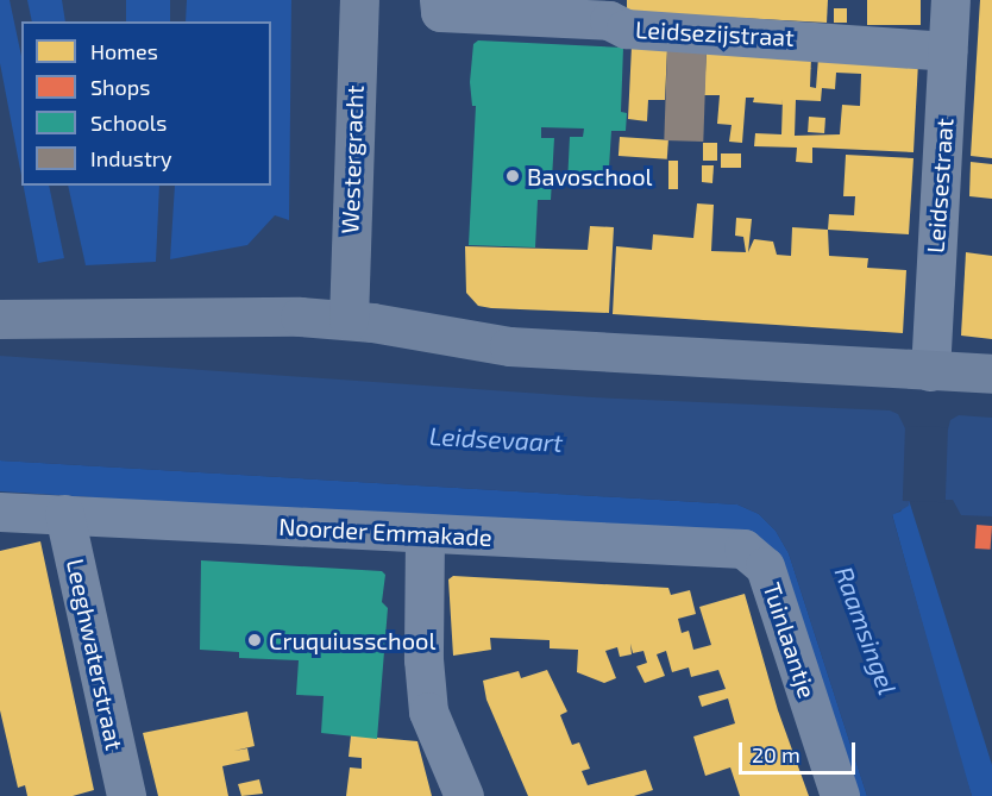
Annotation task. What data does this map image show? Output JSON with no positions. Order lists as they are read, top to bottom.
{
  "streets": {
    "main road": ["Westergracht"],
    "street": [
      "Leidsezijstraat",
      "Leidsestraat",
      "Noorder Emmakade",
      "Tuinlaantje",
      "Leeghwaterstraat"
    ]
  },
  "crossings": [
    ["Leidsezijstraat", "Leidsestraat"],
    ["Noorder Emmakade", "Tuinlaantje"],
    ["Noorder Emmakade", "Leeghwaterstraat"]
  ],
  "water": ["Leidsevaart", "Raamsingel"],
  "places": ["Bavoschool", "Cruquiusschool"],
  "legend": [
    "Homes",
    "Shops",
    "Schools",
    "Industry"
  ],
  "scale_bar": "20 m"
}
